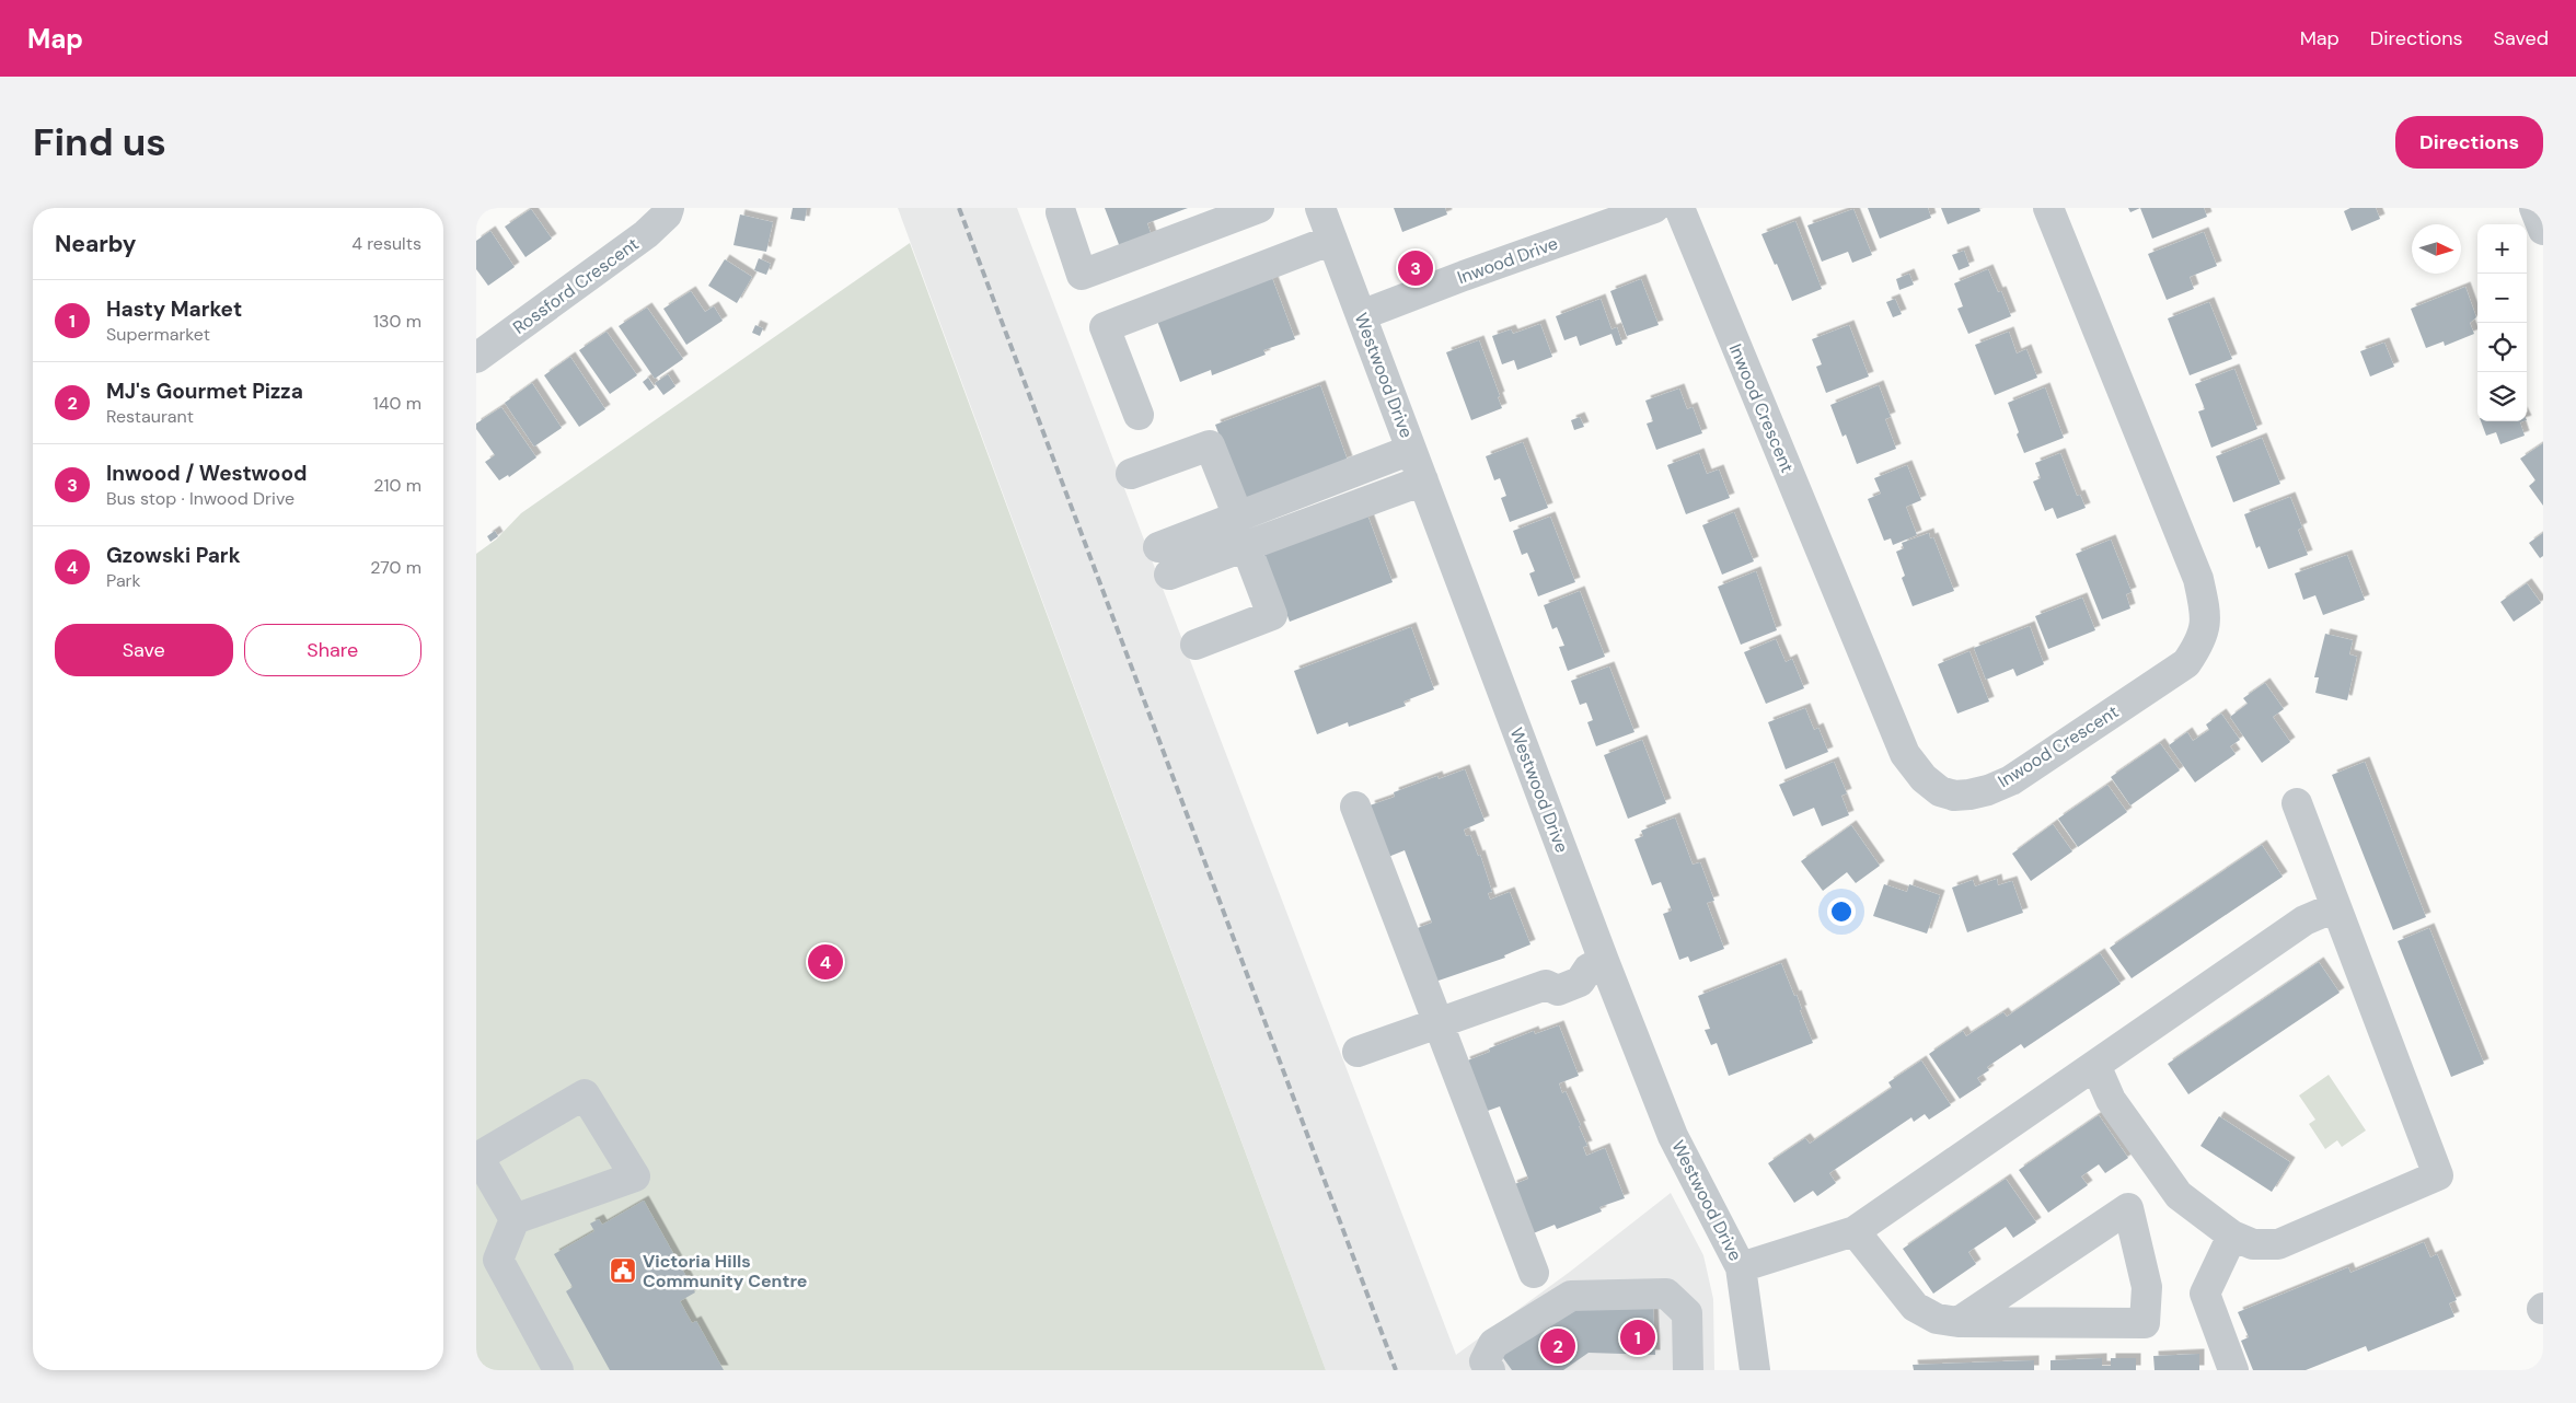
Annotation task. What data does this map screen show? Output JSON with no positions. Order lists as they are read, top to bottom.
{
  "streets": {
    "street": [
      "Inwood Drive",
      "Rossford Crescent",
      "Westwood Drive",
      "Inwood Crescent"
    ]
  },
  "crossings": [
    ["Inwood Drive", "Westwood Drive"]
  ],
  "places": {
    "public building": ["Victoria Hills Community Centre"]
  },
  "north": "right",
  "page": {
    "header": "Map",
    "nav": ["Map", "Directions", "Saved"],
    "buttons": [
      "Directions",
      ["Save", "Share"]
    ],
    "title": "Find us",
    "heading": ["Nearby", "4 results"],
    "map_buttons": ["+", "−"],
    "pins": [
      "3",
      "4",
      "1",
      "2"
    ],
    "list": [
      {
        "mark": "1",
        "name": "Hasty Market",
        "note": "Supermarket",
        "value": "130 m"
      },
      {
        "mark": "2",
        "name": "MJ's Gourmet Pizza",
        "note": "Restaurant",
        "value": "140 m"
      },
      {
        "mark": "3",
        "name": "Inwood / Westwood",
        "note": "Bus stop · Inwood Drive",
        "value": "210 m"
      },
      {
        "mark": "4",
        "name": "Gzowski Park",
        "note": "Park",
        "value": "270 m"
      }
    ]
  }
}
